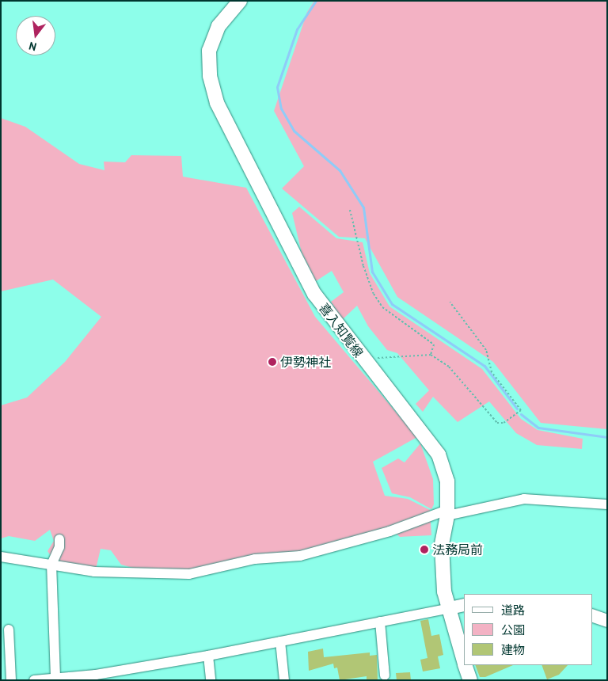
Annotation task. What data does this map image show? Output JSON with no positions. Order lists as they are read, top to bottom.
{
  "streets": {
    "main road": ["喜入知覧線"]
  },
  "places": ["伊勢神社", "法務局前"],
  "legend": ["道路", "公園", "建物"],
  "north": "bottom"
}
